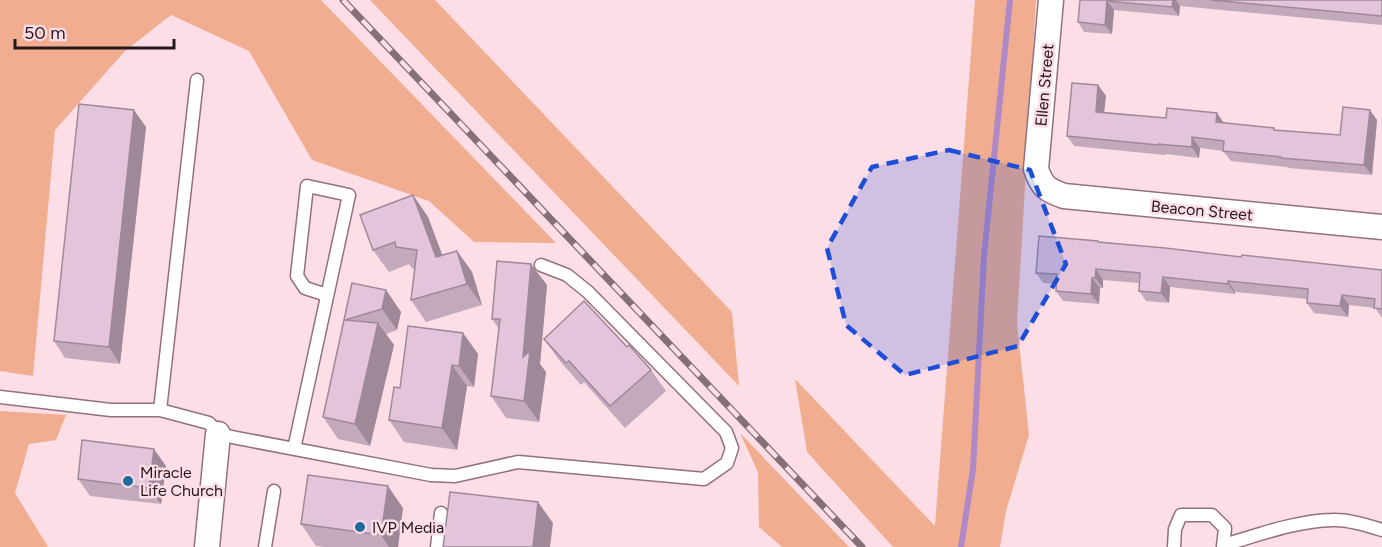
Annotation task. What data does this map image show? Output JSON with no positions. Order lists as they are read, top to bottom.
{
  "streets": {
    "street": ["Ellen Street", "Beacon Street"]
  },
  "crossings": [
    ["Ellen Street", "Beacon Street"]
  ],
  "places": ["Miracle Life Church", "IVP Media"],
  "scale_bar": "50 m"
}
